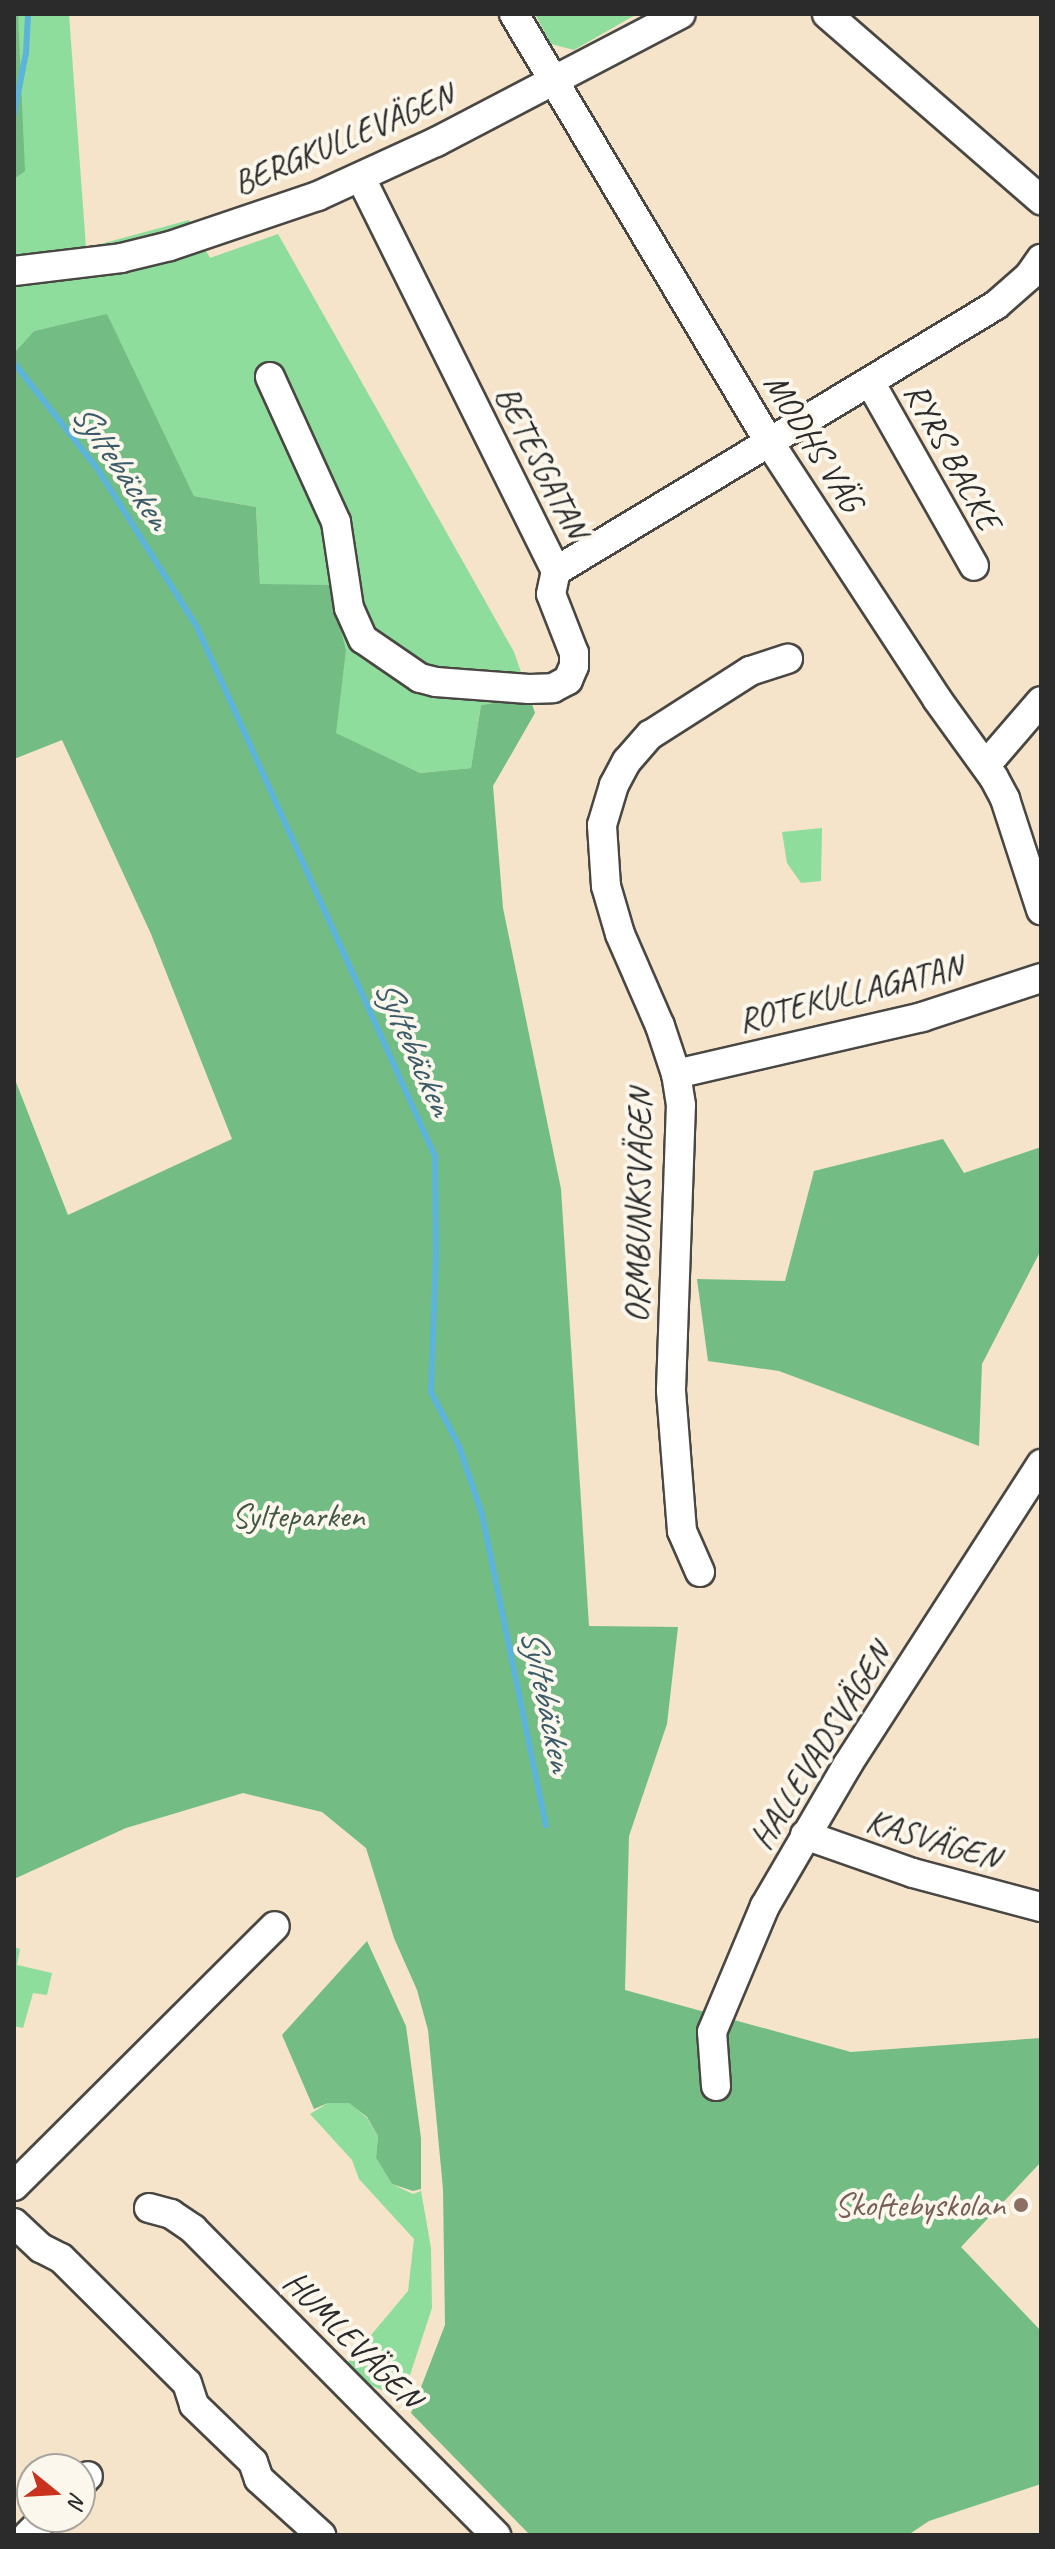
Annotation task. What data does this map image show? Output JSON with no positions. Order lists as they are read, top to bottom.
{
  "streets": {
    "street": [
      "BERGKULLEVÄGEN",
      "MODHS VÄG",
      "RYRS BACKE",
      "BETESGATAN",
      "ROTEKULLAGATAN",
      "ORMBUNKSVÄGEN",
      "HALLEVADSVÄGEN",
      "KASVÄGEN",
      "HUMLEVÄGEN"
    ]
  },
  "crossings": [
    ["BERGKULLEVÄGEN", "MODHS VÄG"],
    ["BERGKULLEVÄGEN", "BETESGATAN"],
    ["MODHS VÄG", "RYRS BACKE"],
    ["RYRS BACKE", "BETESGATAN"],
    ["ROTEKULLAGATAN", "ORMBUNKSVÄGEN"],
    ["HALLEVADSVÄGEN", "KASVÄGEN"]
  ],
  "water": ["Syltebäcken"],
  "parks": ["Sylteparken"],
  "places": ["Skoftebyskolan"],
  "north": "right"
}
